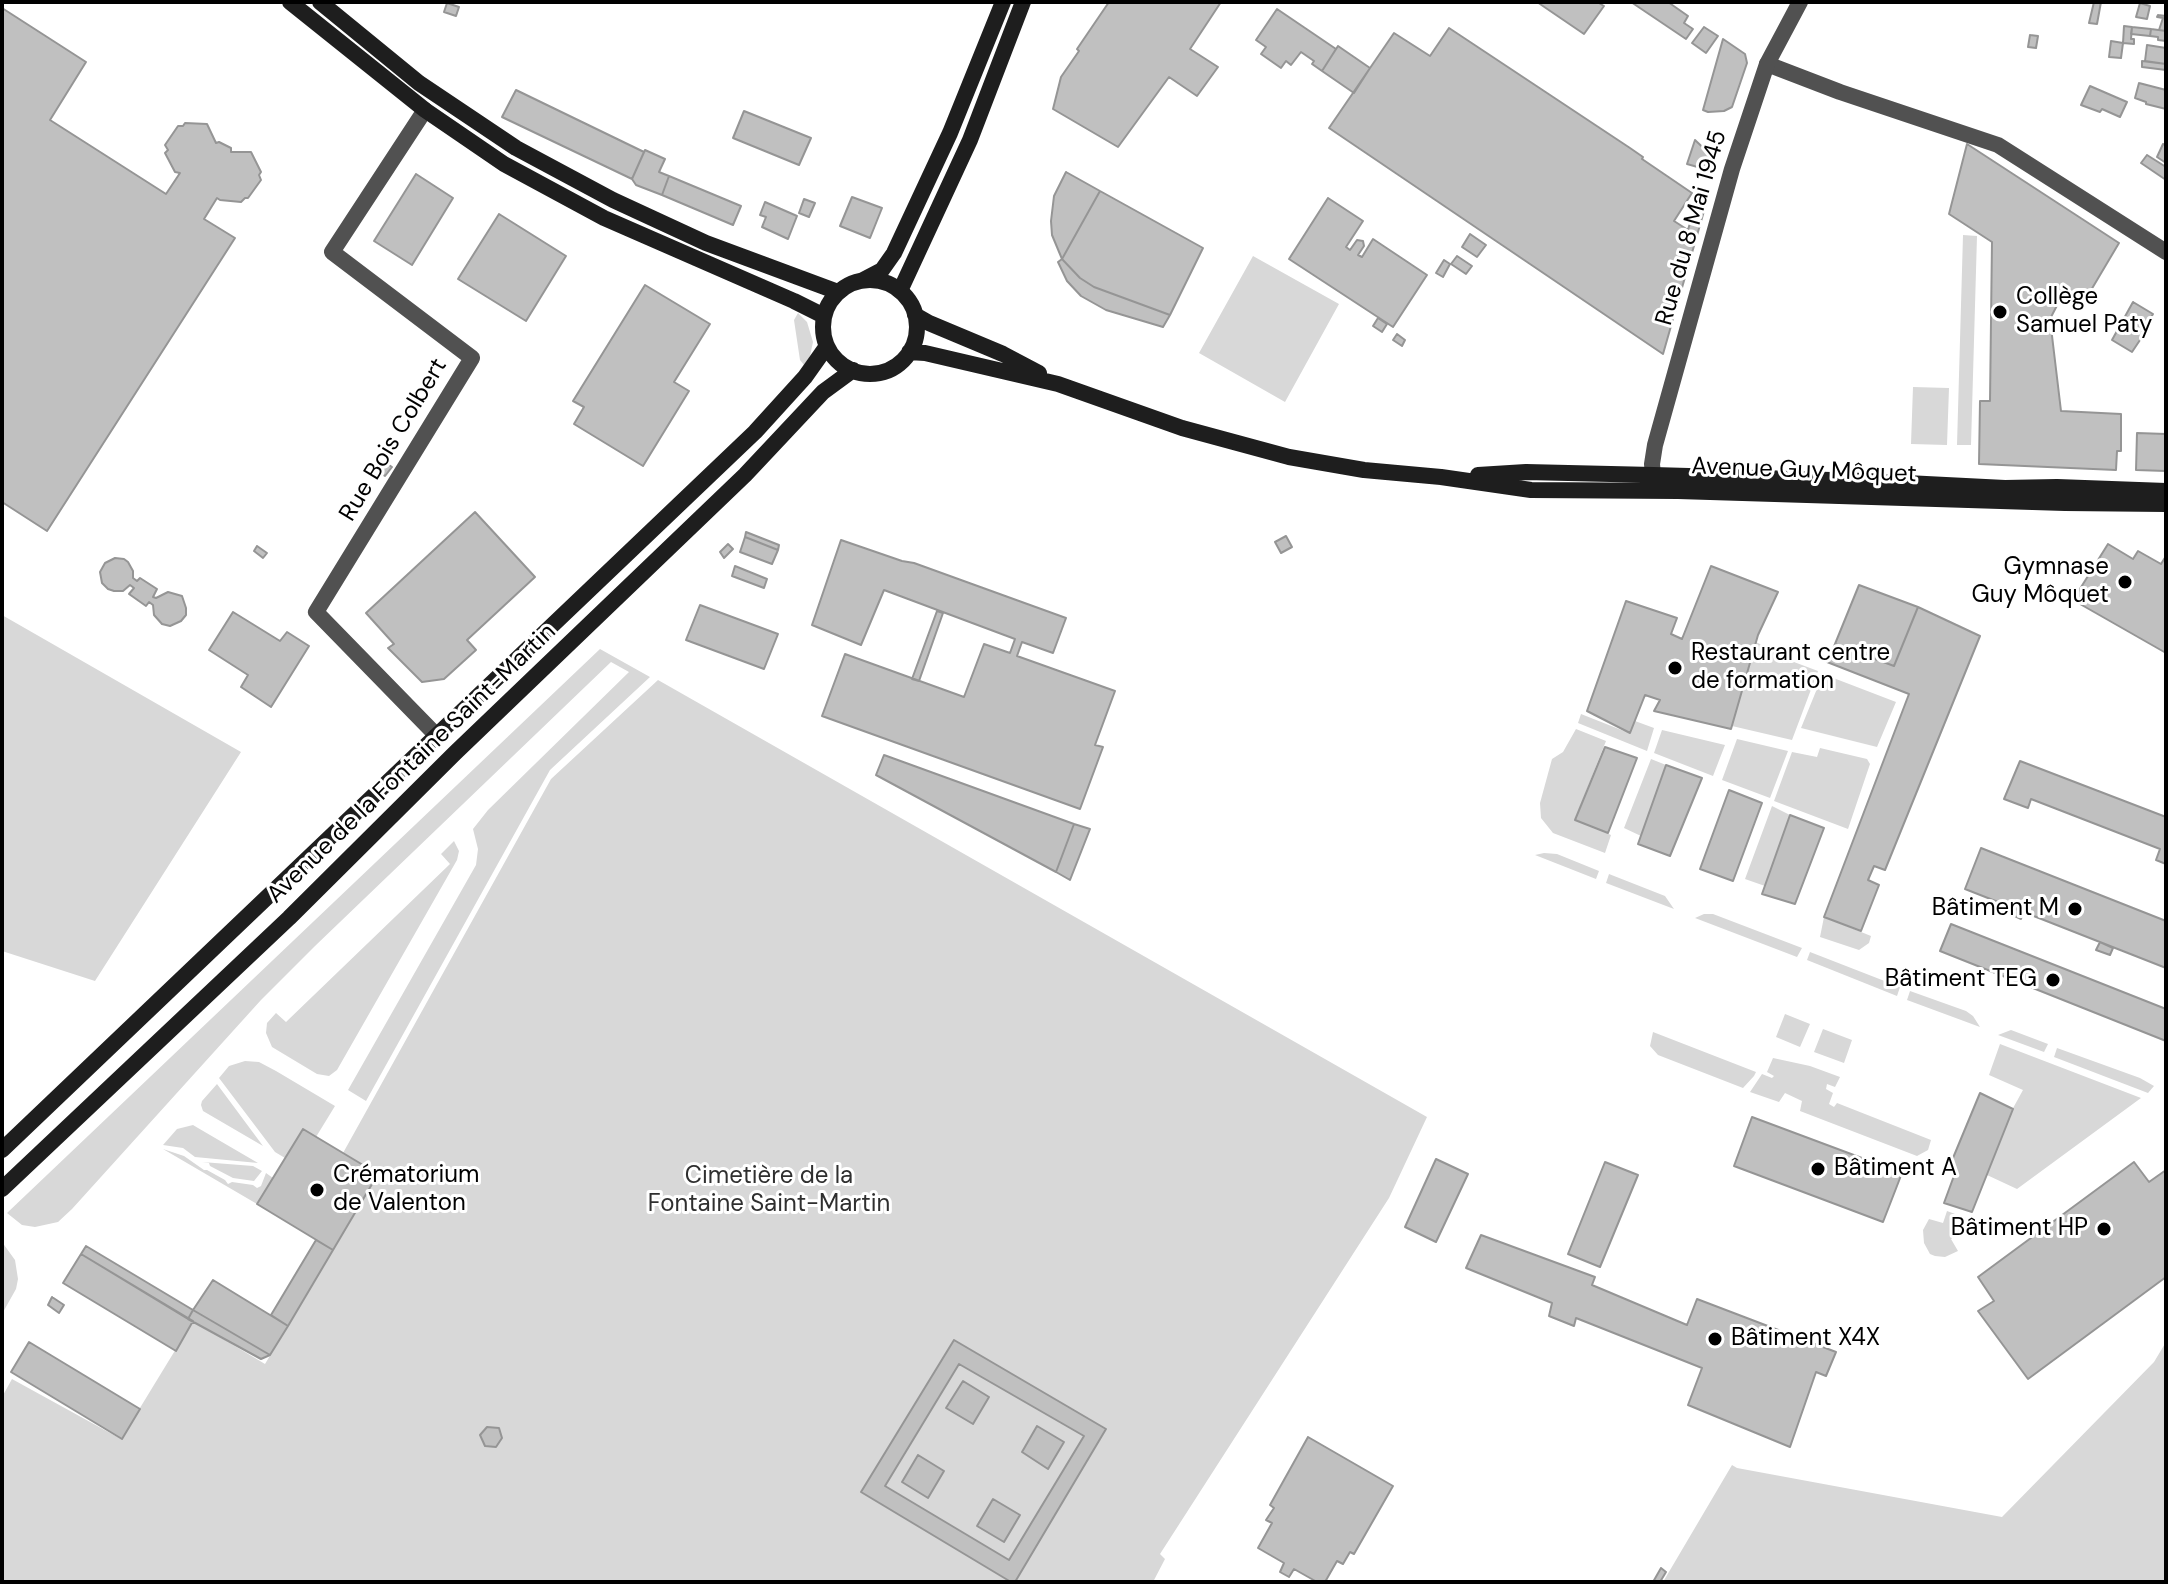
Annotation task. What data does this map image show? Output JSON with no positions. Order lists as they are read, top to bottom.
{
  "streets": {
    "main road": ["Avenue Guy Môquet", "Avenue de la Fontaine Saint-Martin"],
    "street": ["Rue du 8 Mai 1945", "Rue Bois Colbert"]
  },
  "crossings": [
    ["Rue du 8 Mai 1945", "Avenue Guy Môquet"],
    ["Rue Bois Colbert", "Avenue de la Fontaine Saint-Martin"],
    ["Avenue Guy Môquet", "Avenue de la Fontaine Saint-Martin"]
  ],
  "parks": ["Cimetière de la Fontaine Saint-Martin"],
  "places": [
    "Collège Samuel Paty",
    "Gymnase Guy Môquet",
    "Restaurant centre de formation",
    "Bâtiment M",
    "Bâtiment TEG",
    "Bâtiment A",
    "Crématorium de Valenton",
    "Bâtiment HP",
    "Bâtiment X4X"
  ]
}
